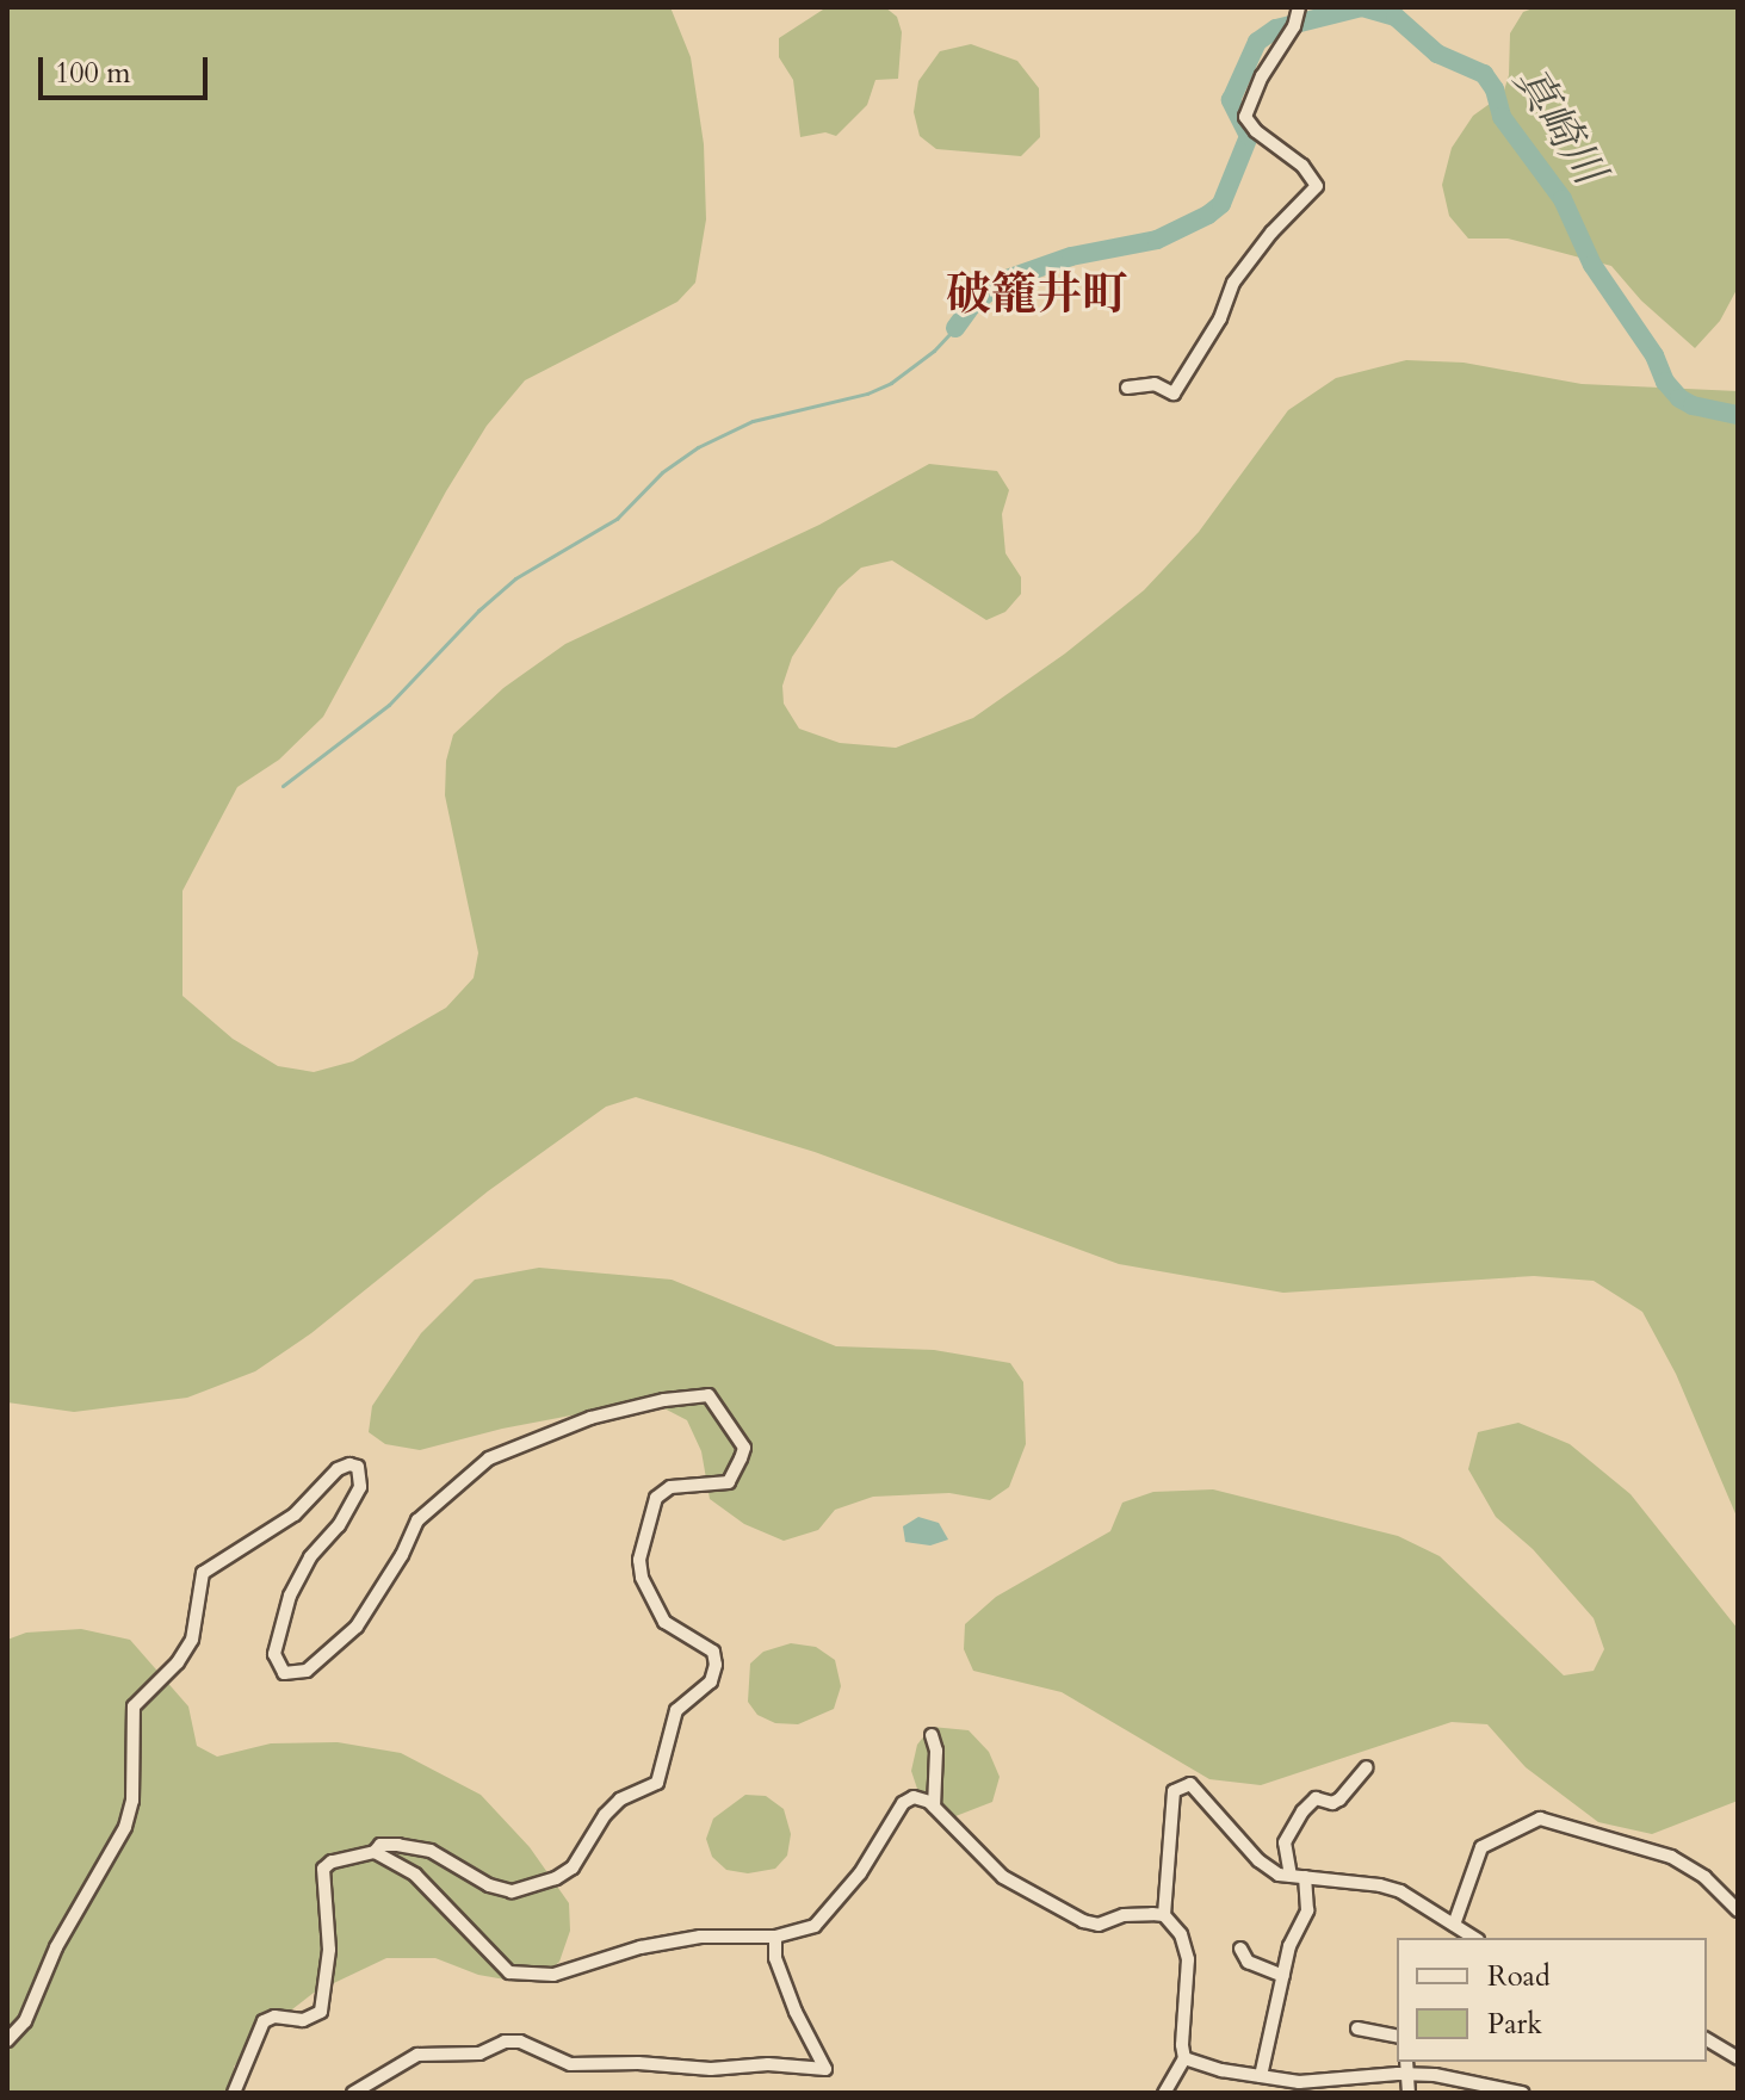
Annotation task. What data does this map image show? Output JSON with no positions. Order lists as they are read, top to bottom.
{
  "districts": ["破籠井町"],
  "water": ["真崎川"],
  "legend": ["Road", "Park"],
  "scale_bar": "100 m"
}
